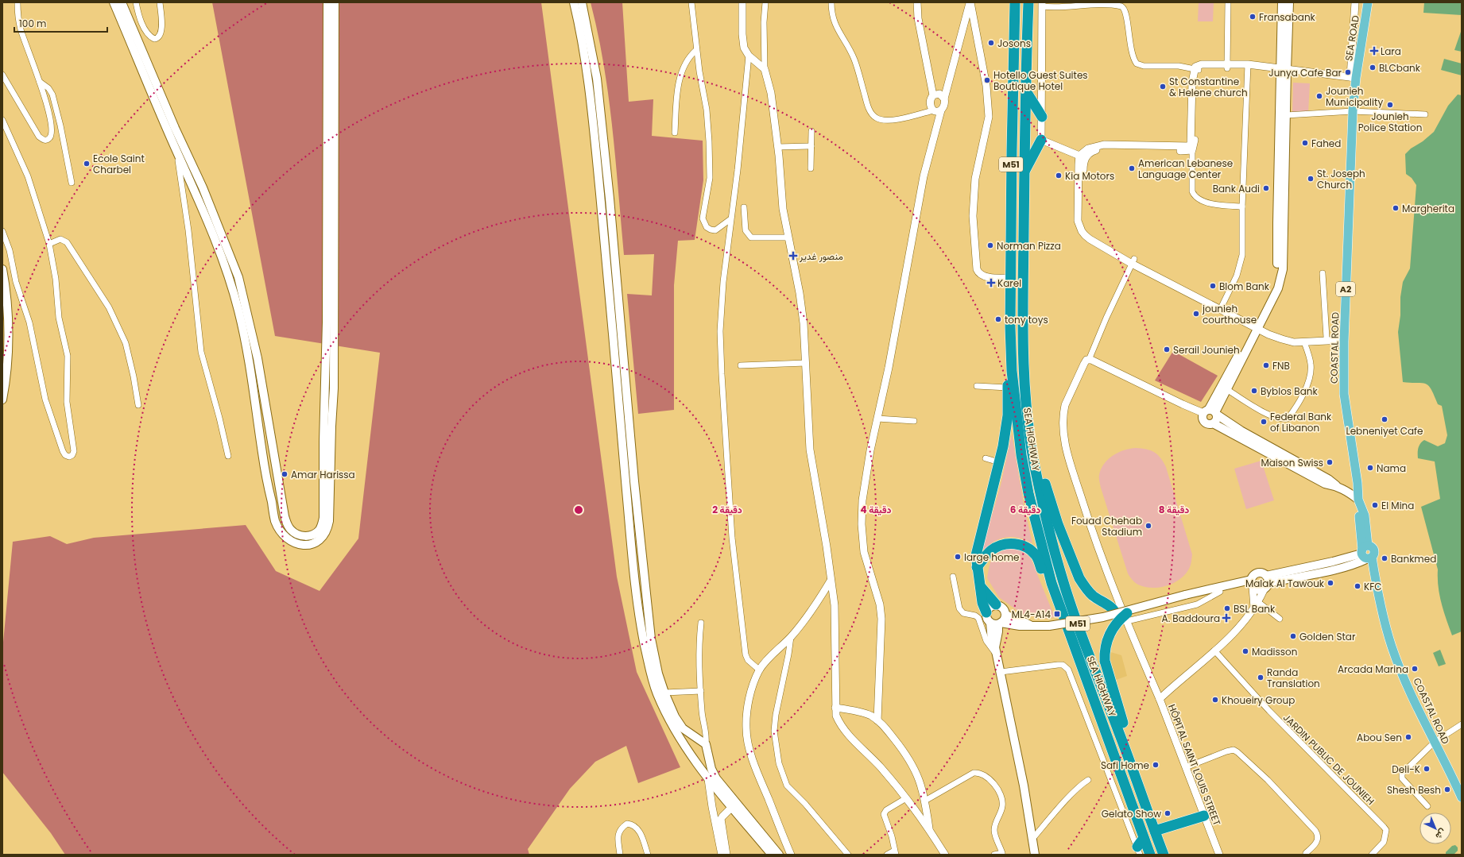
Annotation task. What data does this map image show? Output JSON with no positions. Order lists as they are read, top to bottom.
{
  "streets": {
    "highway": ["M51", "SEA HIGHWAY"],
    "main road": ["SEA ROAD", "A2", "COASTAL ROAD"],
    "street": ["JARDIN PUBLIC DE JOUNIEH", "HÔPITAL SAINT LOUIS STREET"]
  },
  "crossings": [
    ["SEA ROAD", "COASTAL ROAD"],
    ["A2", "COASTAL ROAD"],
    ["JARDIN PUBLIC DE JOUNIEH", "HÔPITAL SAINT LOUIS STREET"]
  ],
  "places": {
    "other": [
      "Fransabank",
      "Josons",
      "BLCbank",
      "Junya Cafe Bar",
      "Hotello Guest Suites Boutique Hotel",
      "St Constantine & Helene church",
      "Jounieh Municipality",
      "Jounieh Police Station",
      "Fahed",
      "Ecole Saint Charbel",
      "American Lebanese Language Center",
      "Kia Motors",
      "St. Joseph Church",
      "Bank Audi",
      "Margherita",
      "Norman Pizza",
      "Blom Bank",
      "jounieh courthouse",
      "tony toys",
      "Serail Jounieh",
      "FNB",
      "Byblos Bank",
      "Lebneniyet Cafe",
      "Federal Bank of Libanon",
      "Maison Swiss",
      "Nama",
      "Amar Harissa",
      "El Mina",
      "Fouad Chehab Stadium",
      "large home",
      "Bankmed",
      "Malak Al Tawouk",
      "KFC",
      "BSL Bank",
      "Golden Star",
      "Madisson",
      "Arcada Marina",
      "Randa Translation",
      "Khoueiry Group",
      "Abou Sen",
      "Safi Home",
      "Deli-K",
      "Shesh Besh",
      "Gelato Show"
    ],
    "health": [
      "Lara",
      "منصور غدير",
      "Karel",
      "A. Baddoura"
    ],
    "transit": ["ML4-A14"]
  },
  "scale_bar": "100 m",
  "north": "bottom right",
  "rings": [
    "2 دقيقة",
    "4 دقيقة",
    "6 دقيقة",
    "8 دقيقة"
  ]
}
